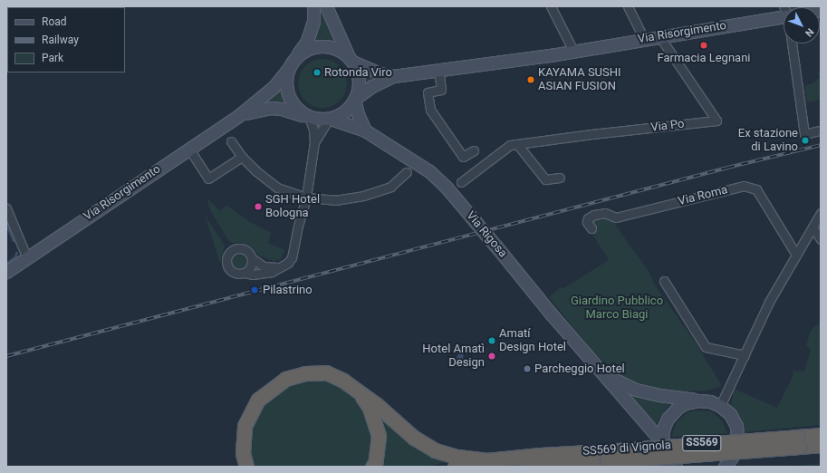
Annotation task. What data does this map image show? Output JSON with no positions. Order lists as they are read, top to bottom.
{
  "streets": {
    "highway": ["SS569", "SS569 di Vignola"],
    "main road": ["Via Risorgimento", "Via Rigosa"],
    "street": ["Via Po", "Via Roma"]
  },
  "crossings": [
    ["Via Risorgimento", "Via Po"],
    ["Via Risorgimento", "Via Rigosa"]
  ],
  "parks": ["Giardino Pubblico Marco Biagi"],
  "places": [
    "Farmacia Legnani",
    "Rotonda Viro",
    "KAYAMA SUSHI ASIAN FUSION",
    "Ex stazione di Lavino",
    "SGH Hotel Bologna",
    "Pilastrino",
    "Amatí Design Hotel",
    "Hotel Amatì Design",
    "Parcheggio Hotel"
  ],
  "legend": ["Road", "Railway", "Park"],
  "north": "bottom right"
}
